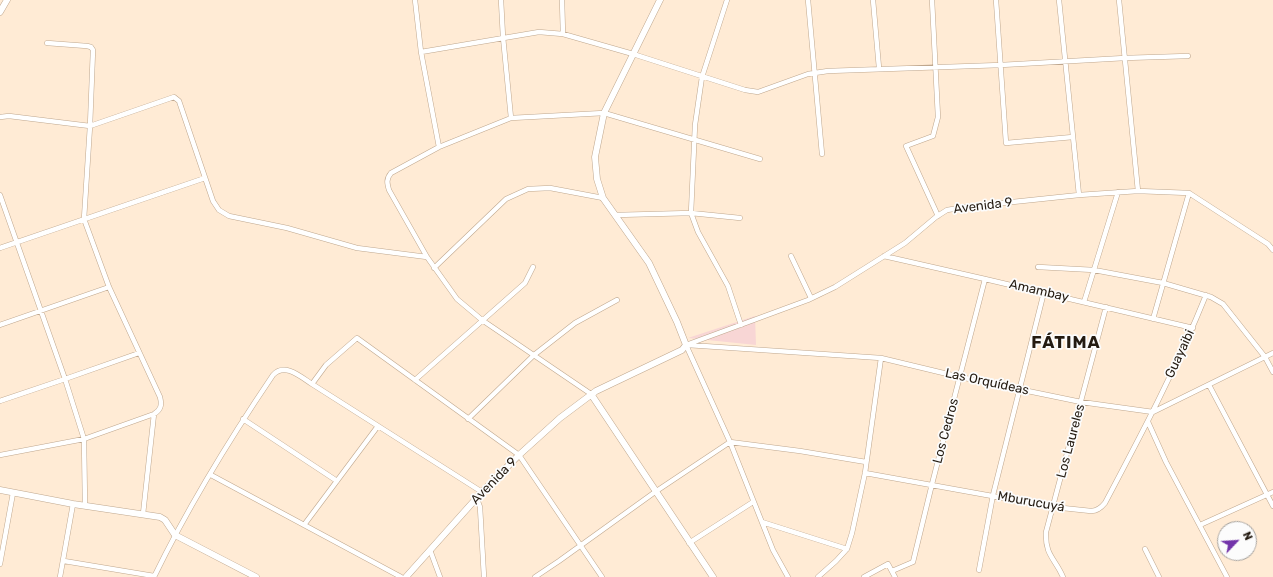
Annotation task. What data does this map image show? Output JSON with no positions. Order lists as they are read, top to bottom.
{
  "streets": {
    "main road": ["Avenida 9"],
    "street": [
      "Amambay",
      "Guayaibi",
      "Las Orquídeas",
      "Los Cedros",
      "Los Laureles",
      "Mburucuyá"
    ]
  },
  "crossings": [
    ["Avenida 9", "Amambay"],
    ["Avenida 9", "Las Orquídeas"],
    ["Amambay", "Guayaibi"],
    ["Amambay", "Los Cedros"],
    ["Amambay", "Los Laureles"],
    ["Guayaibi", "Las Orquídeas"],
    ["Guayaibi", "Mburucuyá"],
    ["Las Orquídeas", "Los Cedros"],
    ["Las Orquídeas", "Los Laureles"],
    ["Los Cedros", "Mburucuyá"],
    ["Los Laureles", "Mburucuyá"]
  ],
  "districts": ["FÁTIMA"],
  "north": "top right"
}
